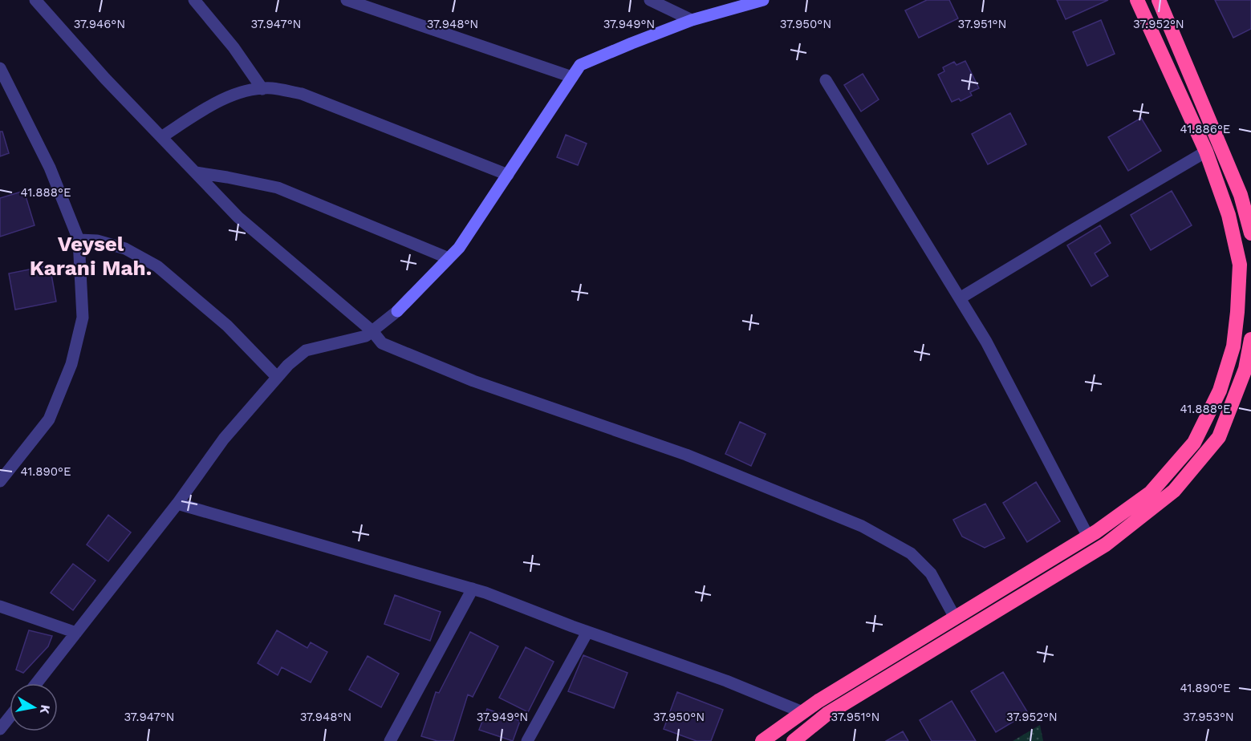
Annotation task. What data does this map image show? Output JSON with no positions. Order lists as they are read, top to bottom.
{
  "districts": ["Veysel Karani Mah."],
  "north": "right",
  "coordinates": [
    "37.946°N",
    "37.947°N",
    "37.948°N",
    "37.949°N",
    "37.951°N",
    "37.950°N",
    "37.952°N",
    "41.886°E",
    "41.888°E",
    "41.890°E",
    "37.953°N"
  ]
}
